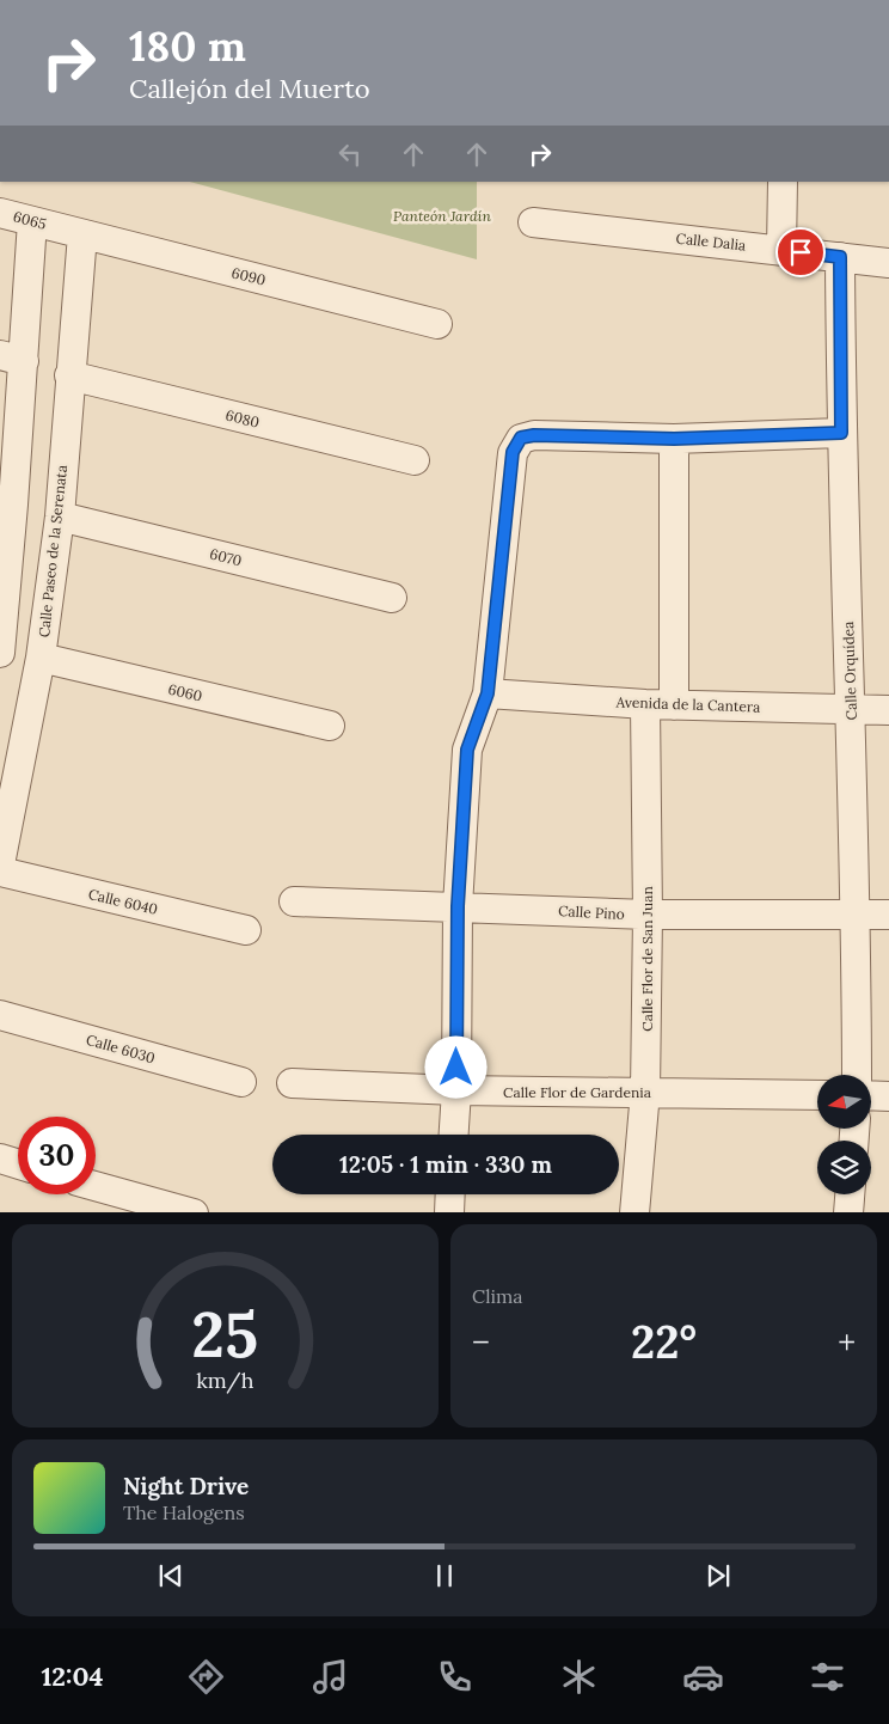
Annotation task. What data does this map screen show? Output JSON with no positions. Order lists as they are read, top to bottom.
{
  "streets": {
    "street": [
      "6065",
      "Calle Dalia",
      "6090",
      "6080",
      "Calle Paseo de la Serenata",
      "6070",
      "Calle Orquídea",
      "6060",
      "Avenida de la Cantera",
      "Calle 6040",
      "Calle Pino",
      "Calle Flor de San Juan",
      "Calle 6030",
      "Calle Flor de Gardenia"
    ]
  },
  "crossings": [
    ["6065", "6090"],
    ["6065", "Calle Paseo de la Serenata"],
    ["Calle Dalia", "Calle Orquídea"],
    ["6090", "Calle Paseo de la Serenata"],
    ["6080", "Calle Paseo de la Serenata"],
    ["Calle Paseo de la Serenata", "6070"],
    ["Calle Paseo de la Serenata", "6060"],
    ["Calle Orquídea", "Avenida de la Cantera"],
    ["Calle Orquídea", "Calle Pino"],
    ["Avenida de la Cantera", "Calle Flor de San Juan"],
    ["Calle Pino", "Calle Flor de San Juan"],
    ["Calle Flor de San Juan", "Calle Flor de Gardenia"]
  ],
  "parks": ["Panteón Jardín"],
  "north": "left",
  "page": {
    "turn": ["180 m", "Callejón del Muerto"],
    "limit": "30",
    "trip": "12:05 · 1 min · 330 m",
    "tile": "Clima",
    "heat": ["−", "22°", "+"],
    "song": ["Night Drive", "The Halogens"],
    "tabs": "12:04",
    "gauge": ["25", "km/h"]
  }
}
